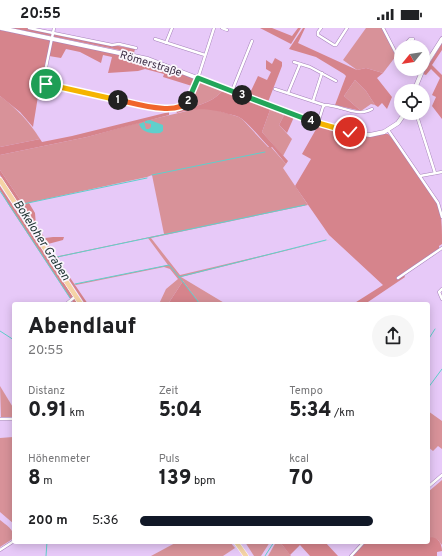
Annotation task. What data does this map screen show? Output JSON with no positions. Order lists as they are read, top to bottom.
{
  "streets": {
    "street": ["Römerstraße"]
  },
  "water": ["Bokeloher Graben"],
  "north": "bottom left",
  "page": {
    "status": "20:55",
    "pins": [
      "3",
      "1",
      "2",
      "4"
    ],
    "heading": ["Abendlauf", "20:55"],
    "stats": [
      ["Distanz", "0.91 km"],
      ["Zeit", "5:04"],
      ["Tempo", "5:34 /km"],
      ["Höhenmeter", "8 m"],
      ["Puls", "139 bpm"],
      ["kcal", "70"]
    ],
    "list": [
      {
        "name": "200 m",
        "note": "5:36"
      }
    ]
  }
}
